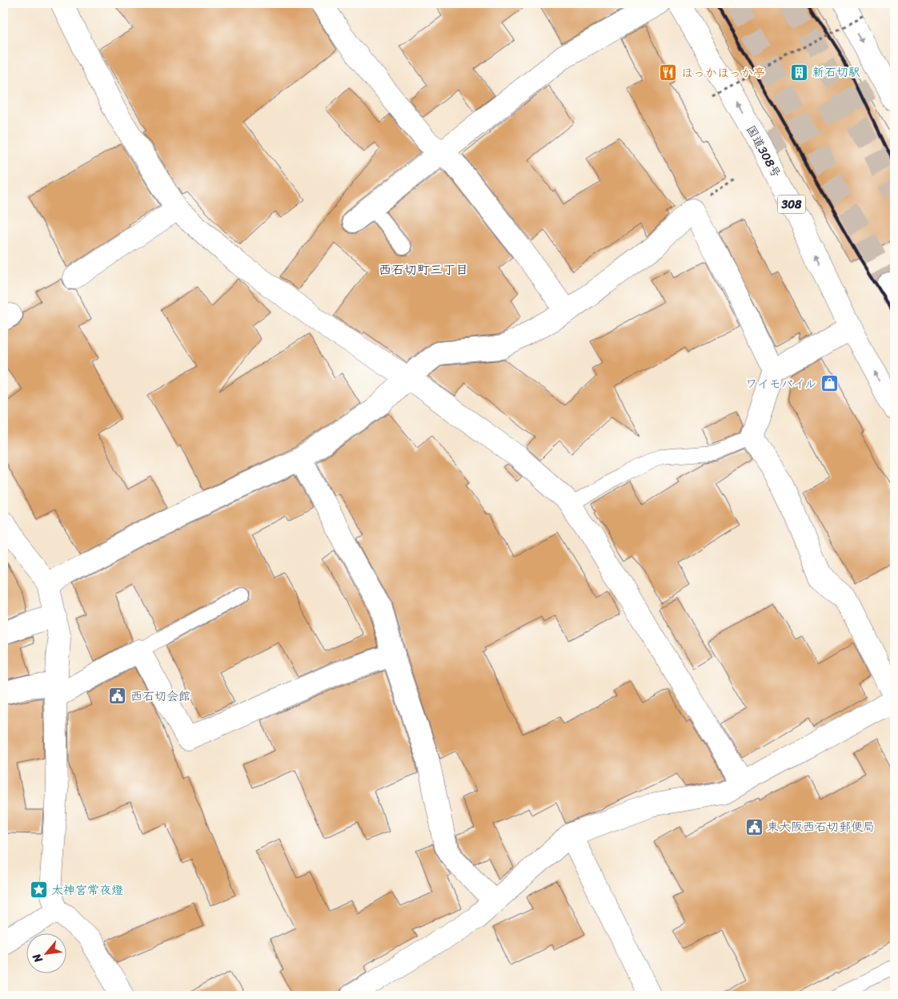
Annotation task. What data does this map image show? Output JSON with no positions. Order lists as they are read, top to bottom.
{
  "streets": {
    "main road": ["国道308号", "308"]
  },
  "districts": ["西石切町三丁目"],
  "places": {
    "building": ["新石切駅"],
    "restaurant": ["ほっかほっか亭"],
    "shop": ["ワイモバイル"],
    "public building": ["西石切会館", "東大阪西石切郵便局"],
    "place": ["太神宮常夜燈"]
  },
  "north": "bottom left"
}
